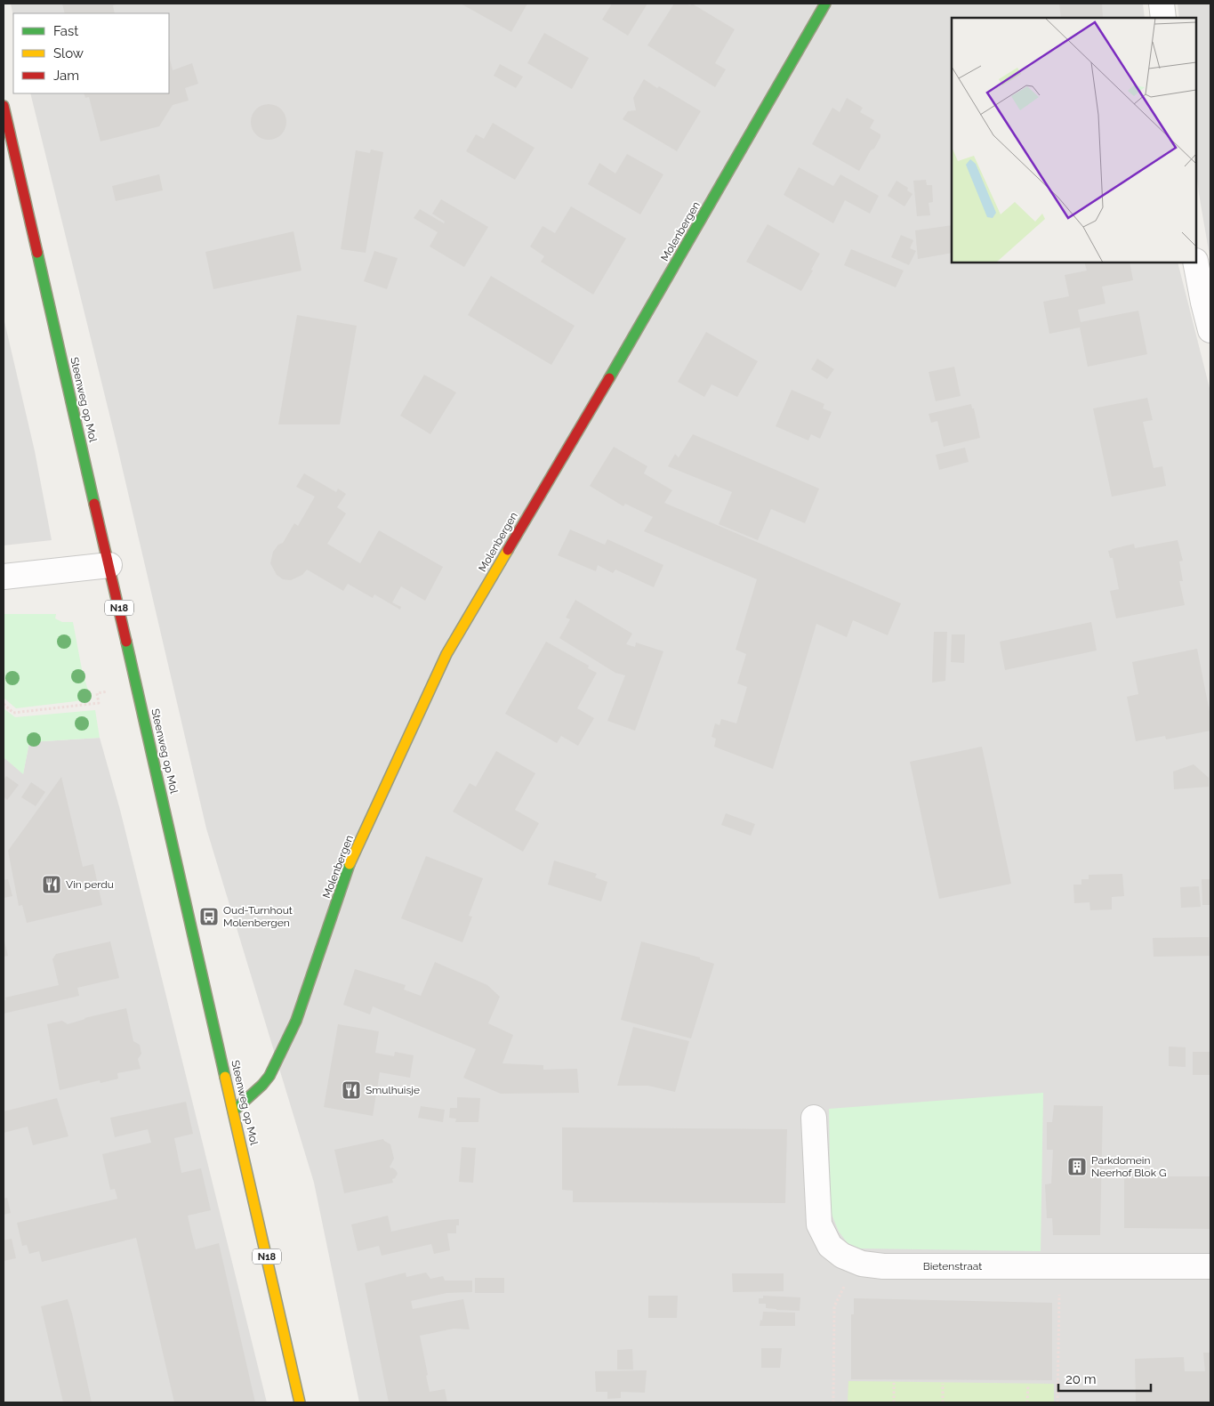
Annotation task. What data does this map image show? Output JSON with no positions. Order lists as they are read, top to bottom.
{
  "streets": {
    "main road": ["Molenbergen", "Steenweg op Mol", "N18"],
    "street": ["Bietenstraat"]
  },
  "crossings": [
    ["Molenbergen", "Steenweg op Mol"]
  ],
  "places": {
    "restaurant": ["Vin perdu", "Smulhuisje"],
    "bus stop": ["Oud-Turnhout Molenbergen"],
    "building": ["Parkdomein Neerhof Blok G"]
  },
  "legend": ["Fast", "Slow", "Jam"],
  "scale_bar": "20 m"
}
